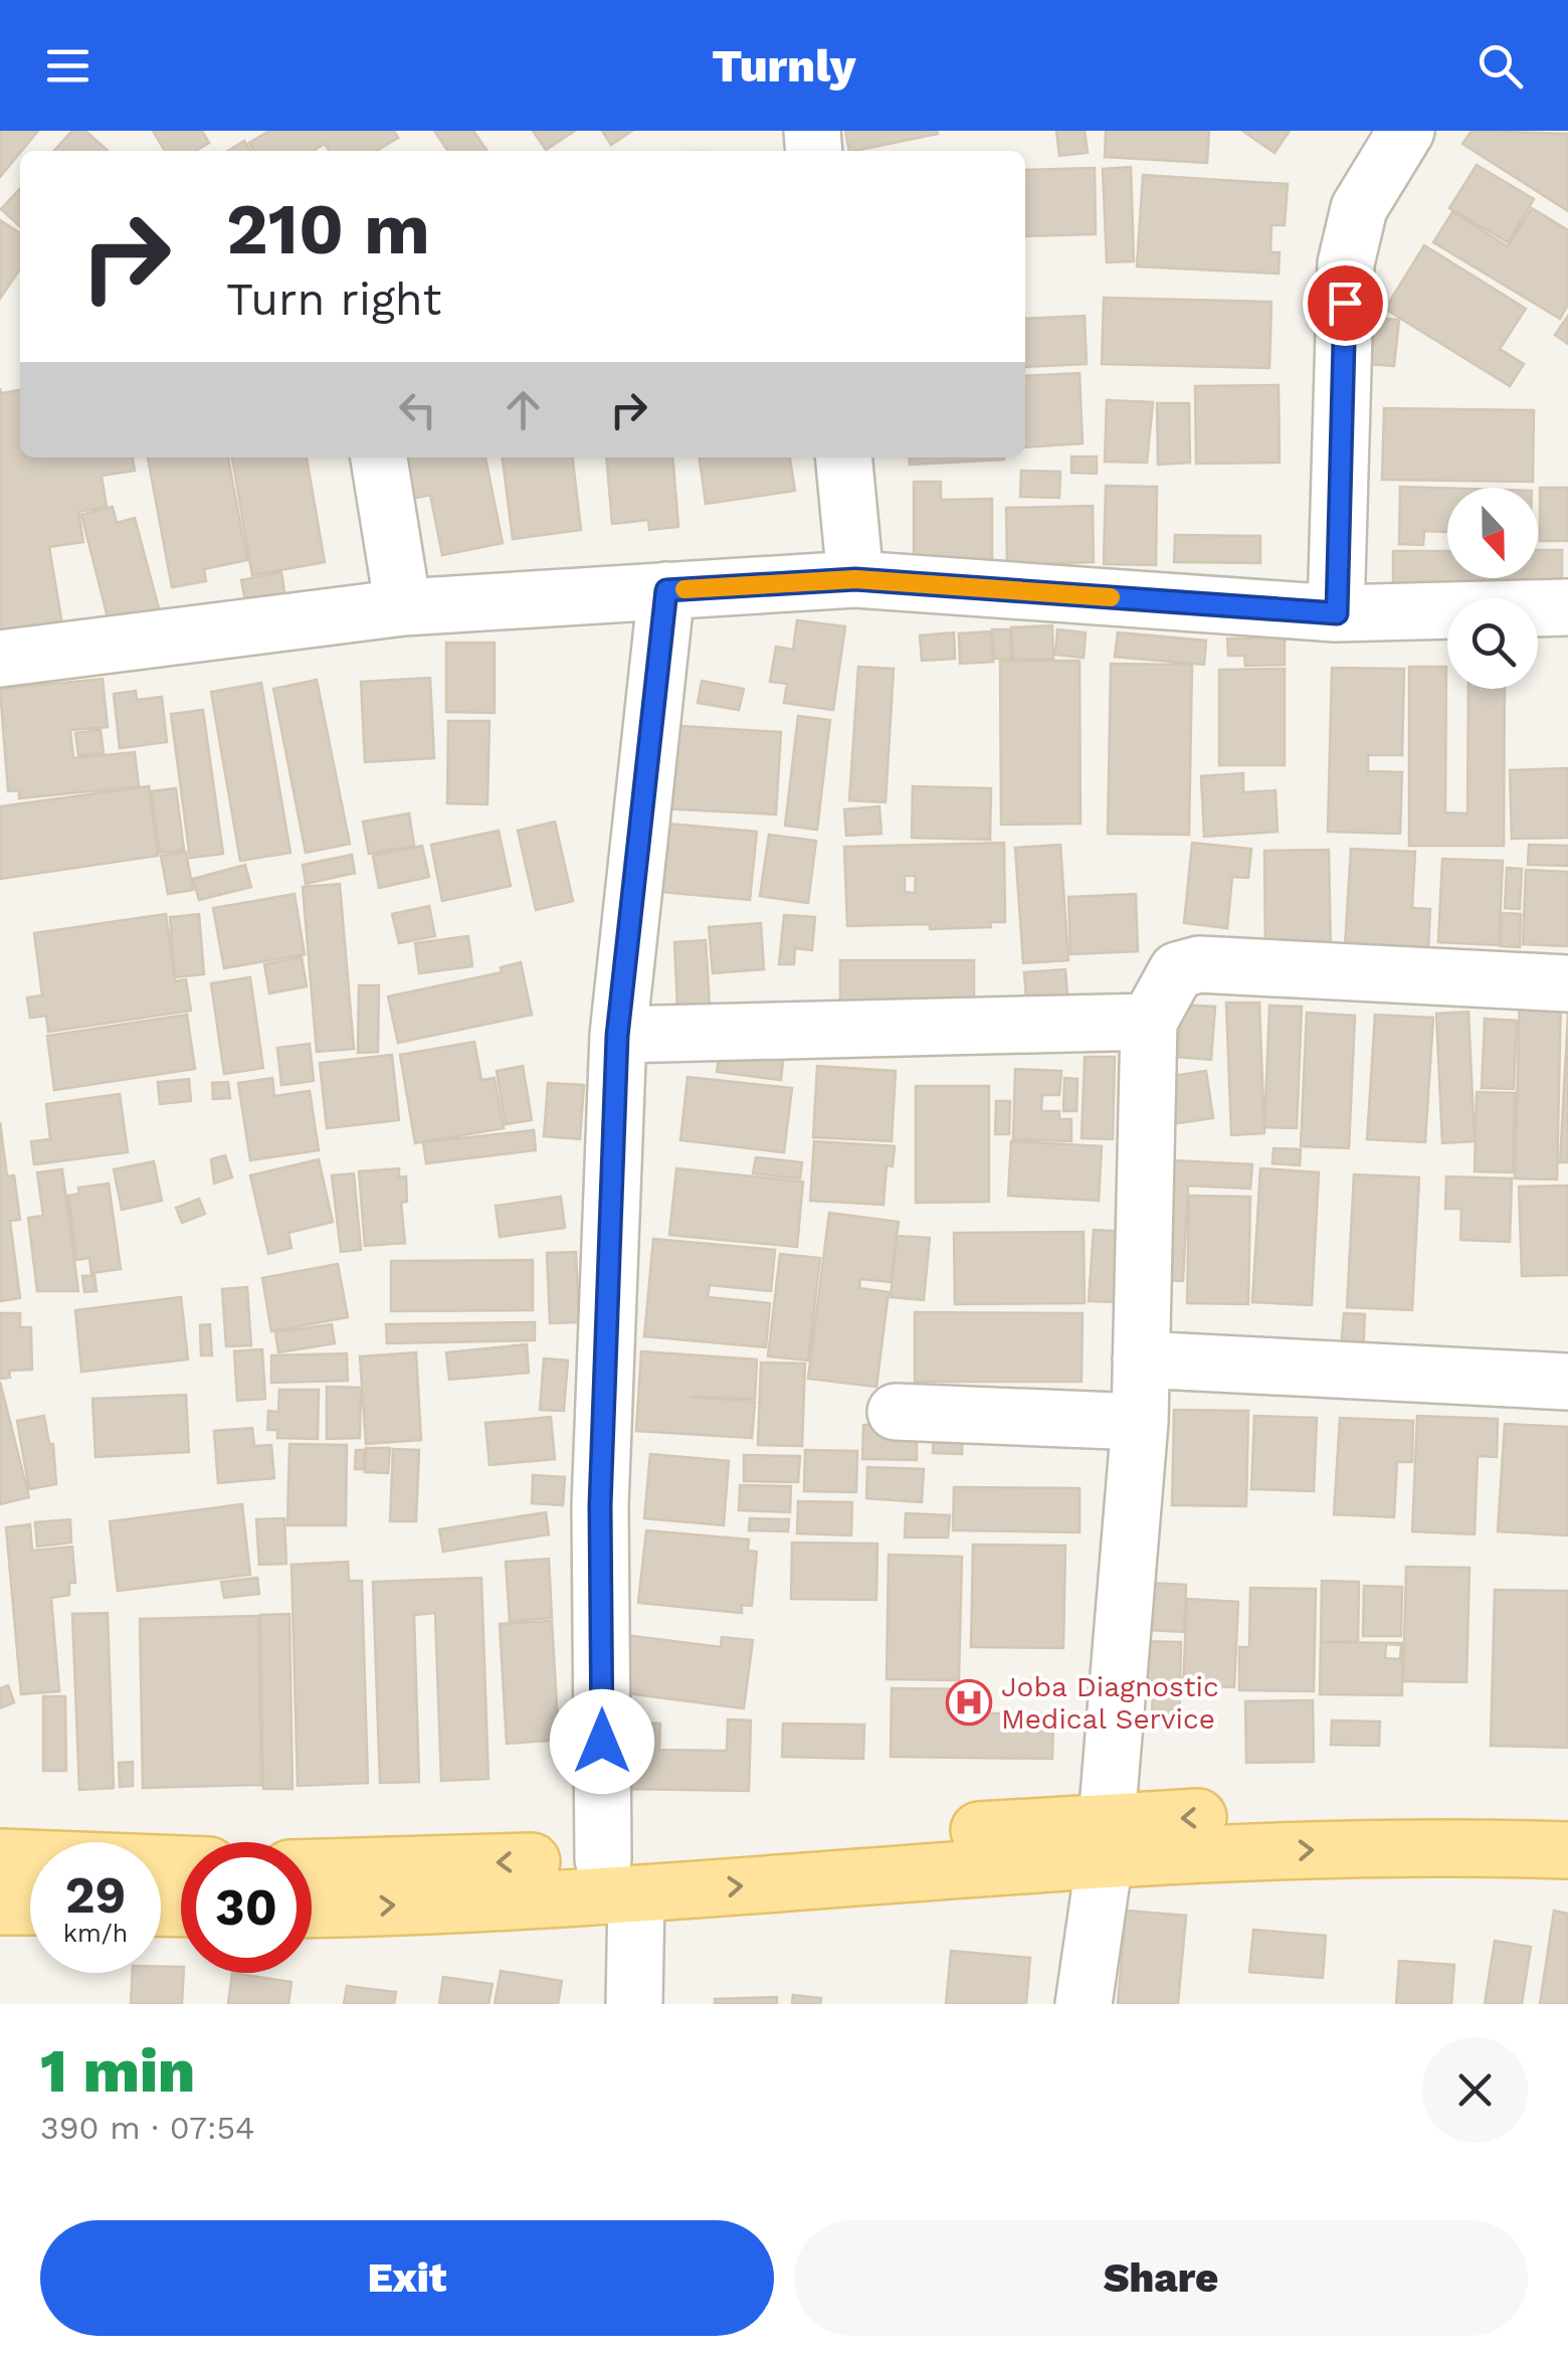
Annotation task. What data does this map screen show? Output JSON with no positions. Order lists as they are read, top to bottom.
{
  "places": {
    "hospital": ["Joba Diagnostic Medical Service"]
  },
  "north": "bottom",
  "page": {
    "header": "Turnly",
    "turn": ["210 m", "Turn right"],
    "speed": "29 km/h",
    "limit": "30",
    "heading": ["1 min", "390 m · 07:54"],
    "buttons": ["Exit", "Share"]
  }
}
